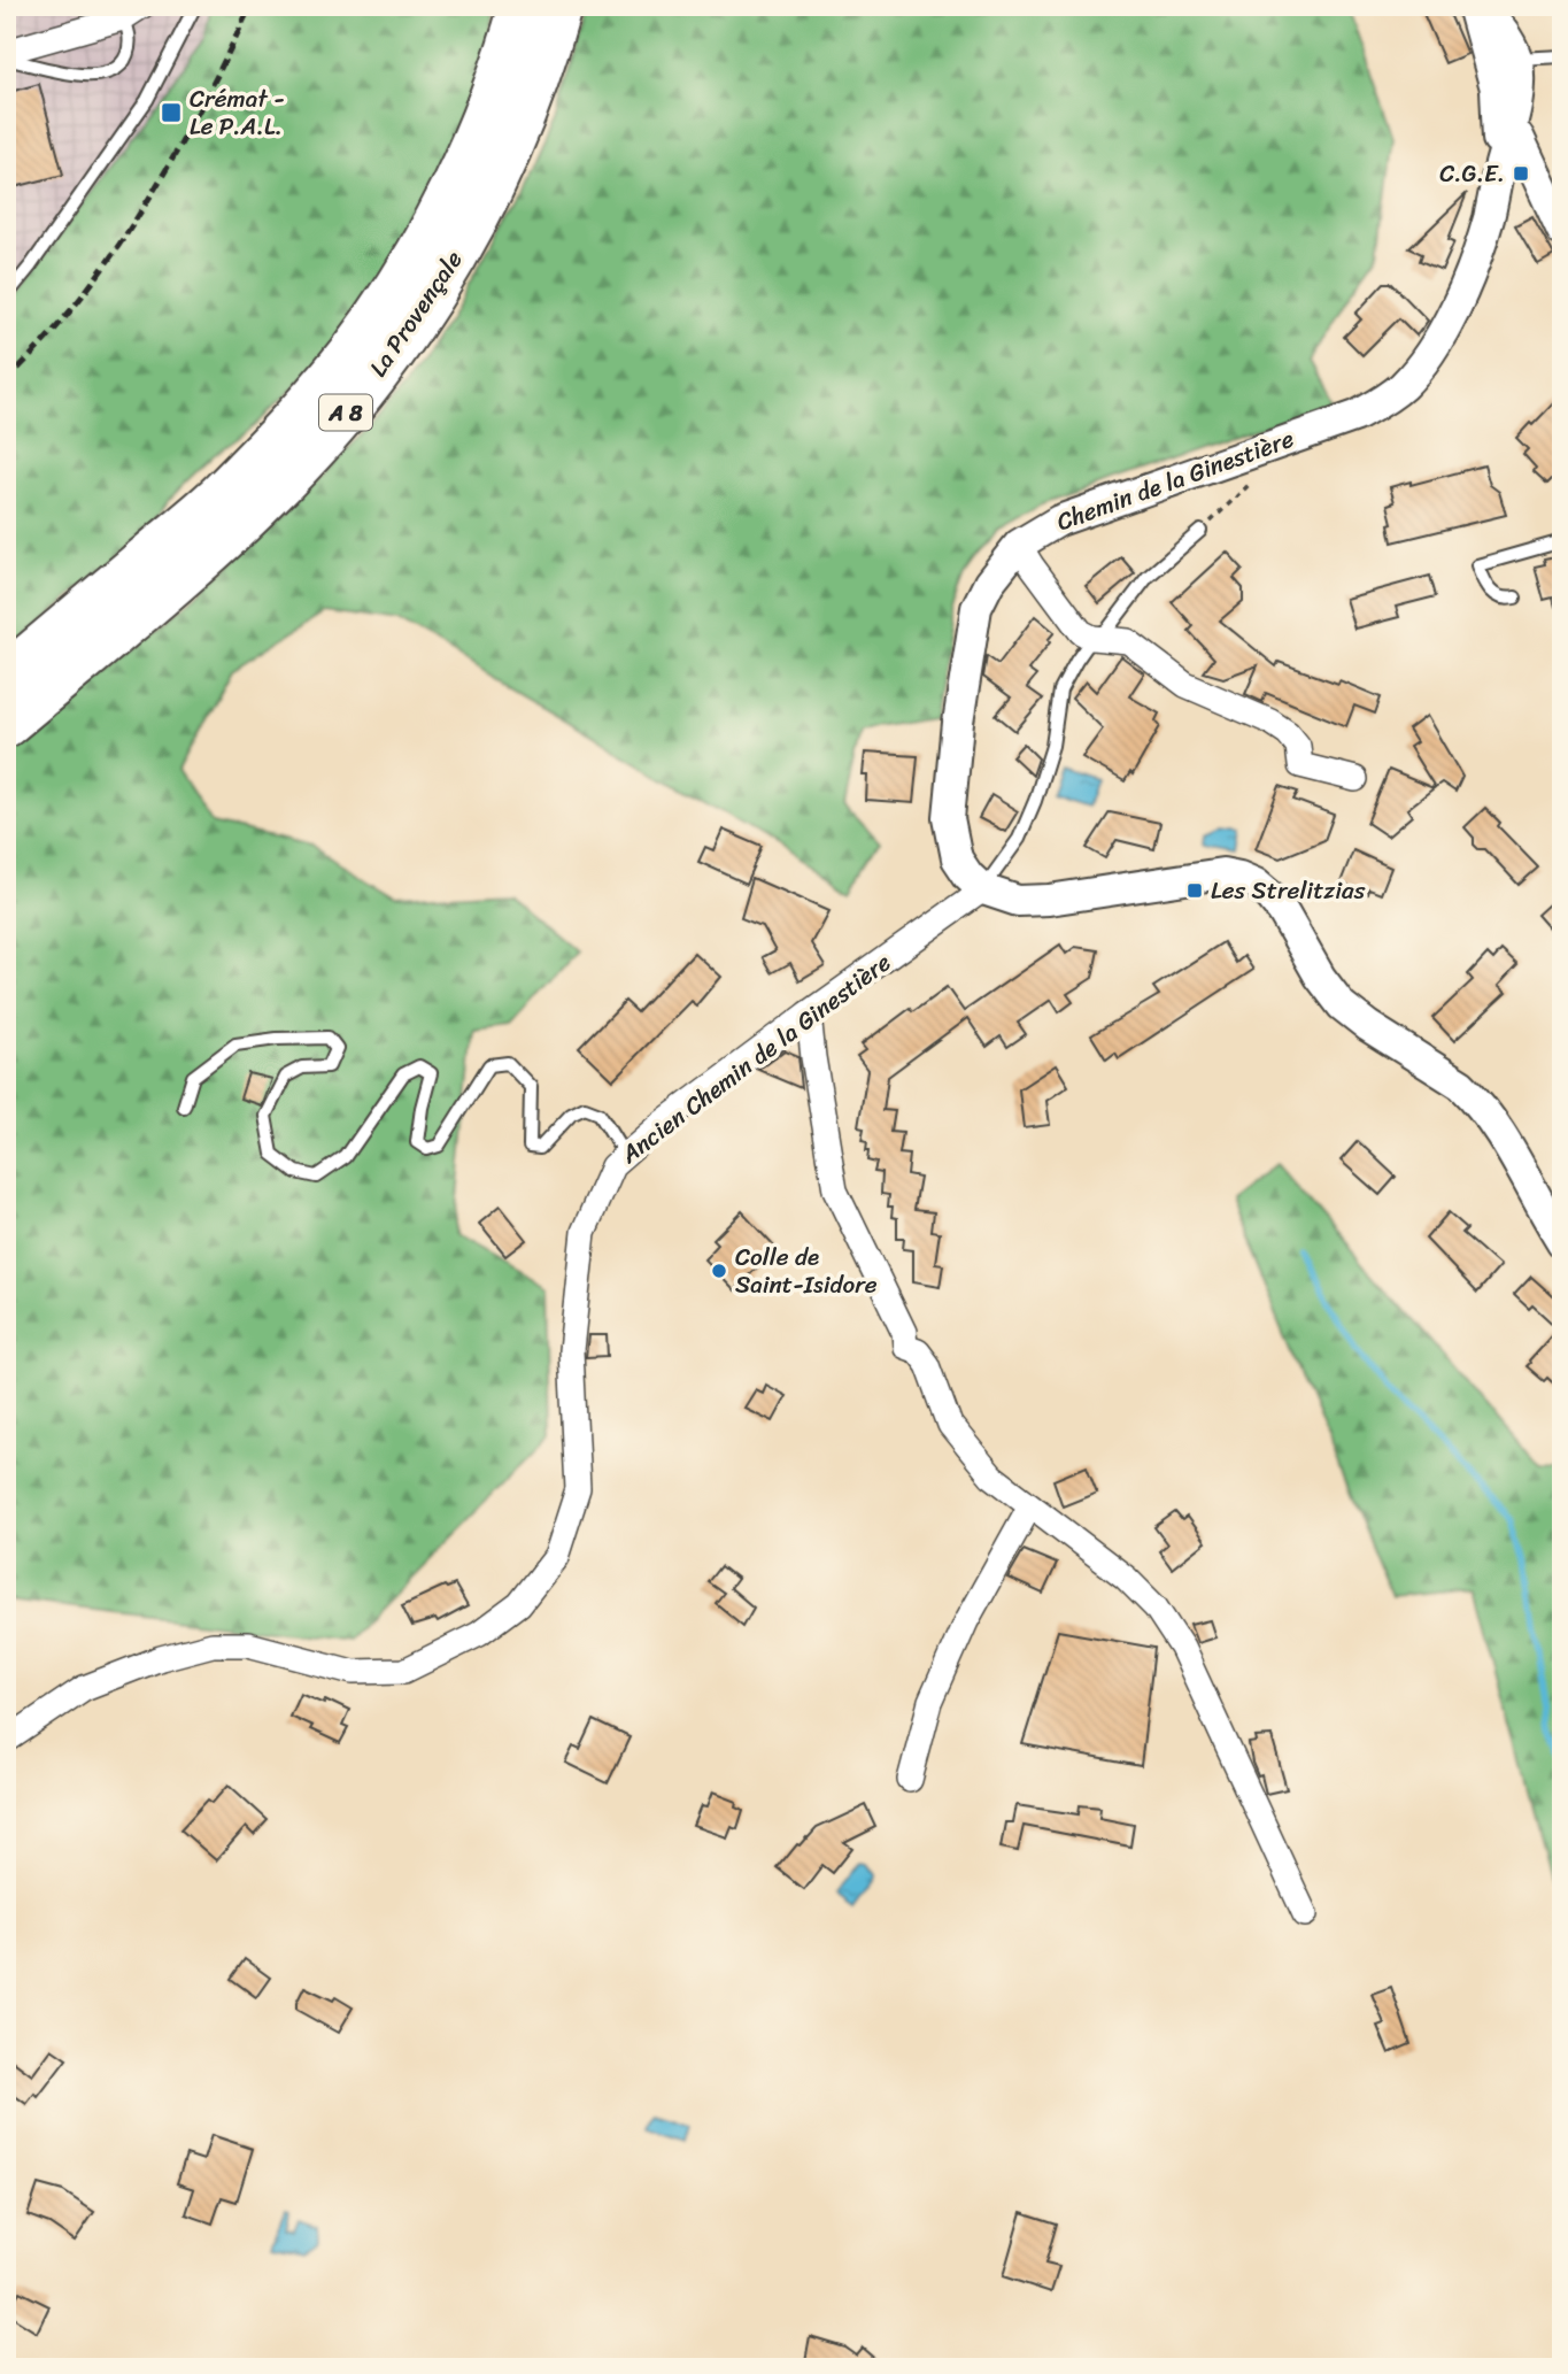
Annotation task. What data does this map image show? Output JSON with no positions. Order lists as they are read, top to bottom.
{
  "streets": {
    "highway": ["La Provençale", "A 8"],
    "street": ["Chemin de la Ginestière", "Ancien Chemin de la Ginestière"]
  },
  "crossings": [
    ["Chemin de la Ginestière", "Ancien Chemin de la Ginestière"]
  ],
  "places": {
    "transit": ["Crémat - Le P.A.L.", "C.G.E.", "Les Strelitzias"],
    "other": ["Colle de Saint-Isidore"]
  }
}
